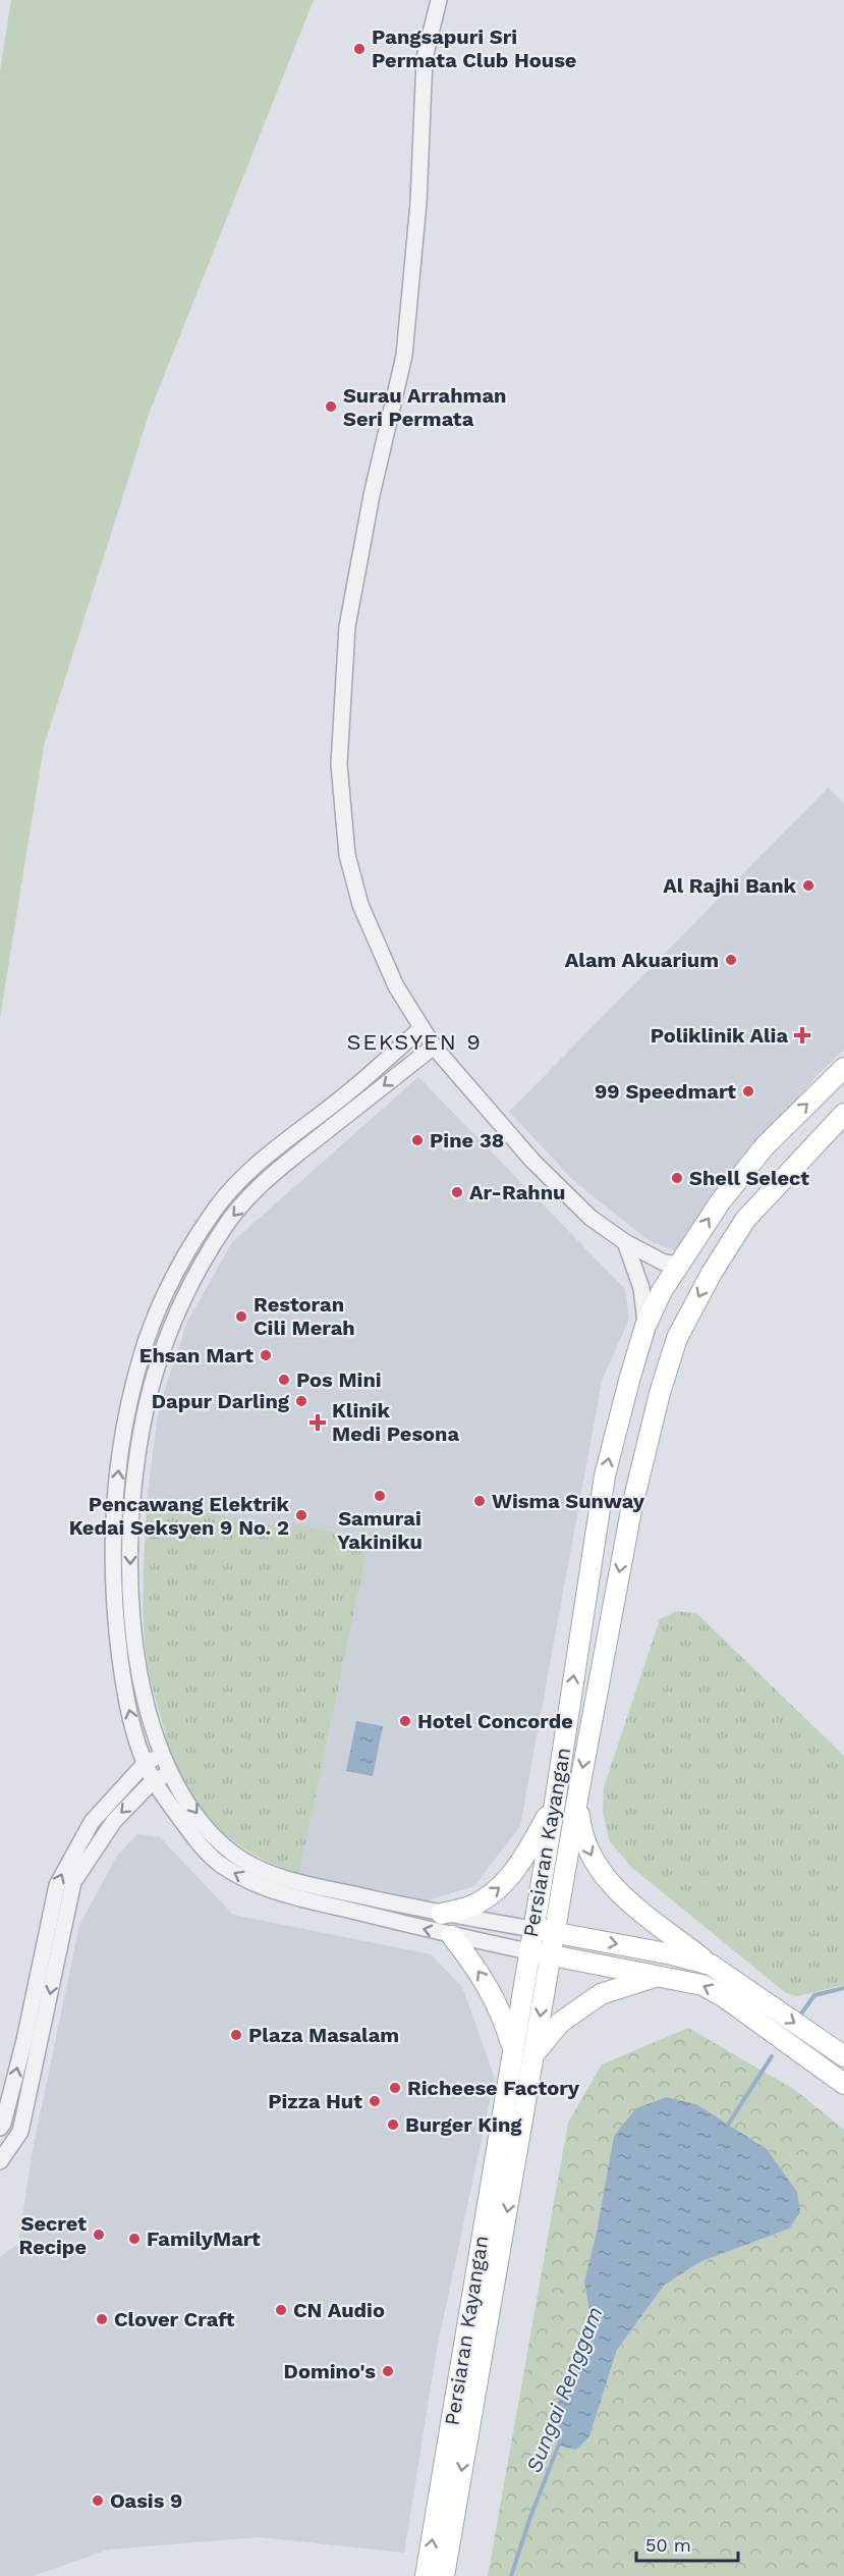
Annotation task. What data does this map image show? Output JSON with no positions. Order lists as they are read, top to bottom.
{
  "streets": {
    "main road": ["Persiaran Kayangan"]
  },
  "districts": ["SEKSYEN 9"],
  "water": ["Sungai Renggam"],
  "places": {
    "other": [
      "Pangsapuri Sri Permata Club House",
      "Surau Arrahman Seri Permata",
      "Al Rajhi Bank",
      "Alam Akuarium",
      "99 Speedmart",
      "Pine 38",
      "Shell Select",
      "Ar-Rahnu",
      "Restoran Cili Merah",
      "Ehsan Mart",
      "Pos Mini",
      "Dapur Darling",
      "Samurai Yakiniku",
      "Wisma Sunway",
      "Pencawang Elektrik Kedai Seksyen 9 No. 2",
      "Hotel Concorde",
      "Plaza Masalam",
      "Richeese Factory",
      "Pizza Hut",
      "Burger King",
      "Secret Recipe",
      "FamilyMart",
      "CN Audio",
      "Clover Craft",
      "Domino's",
      "Oasis 9"
    ],
    "health": ["Poliklinik Alia", "Klinik Medi Pesona"]
  },
  "scale_bar": "50 m"
}
